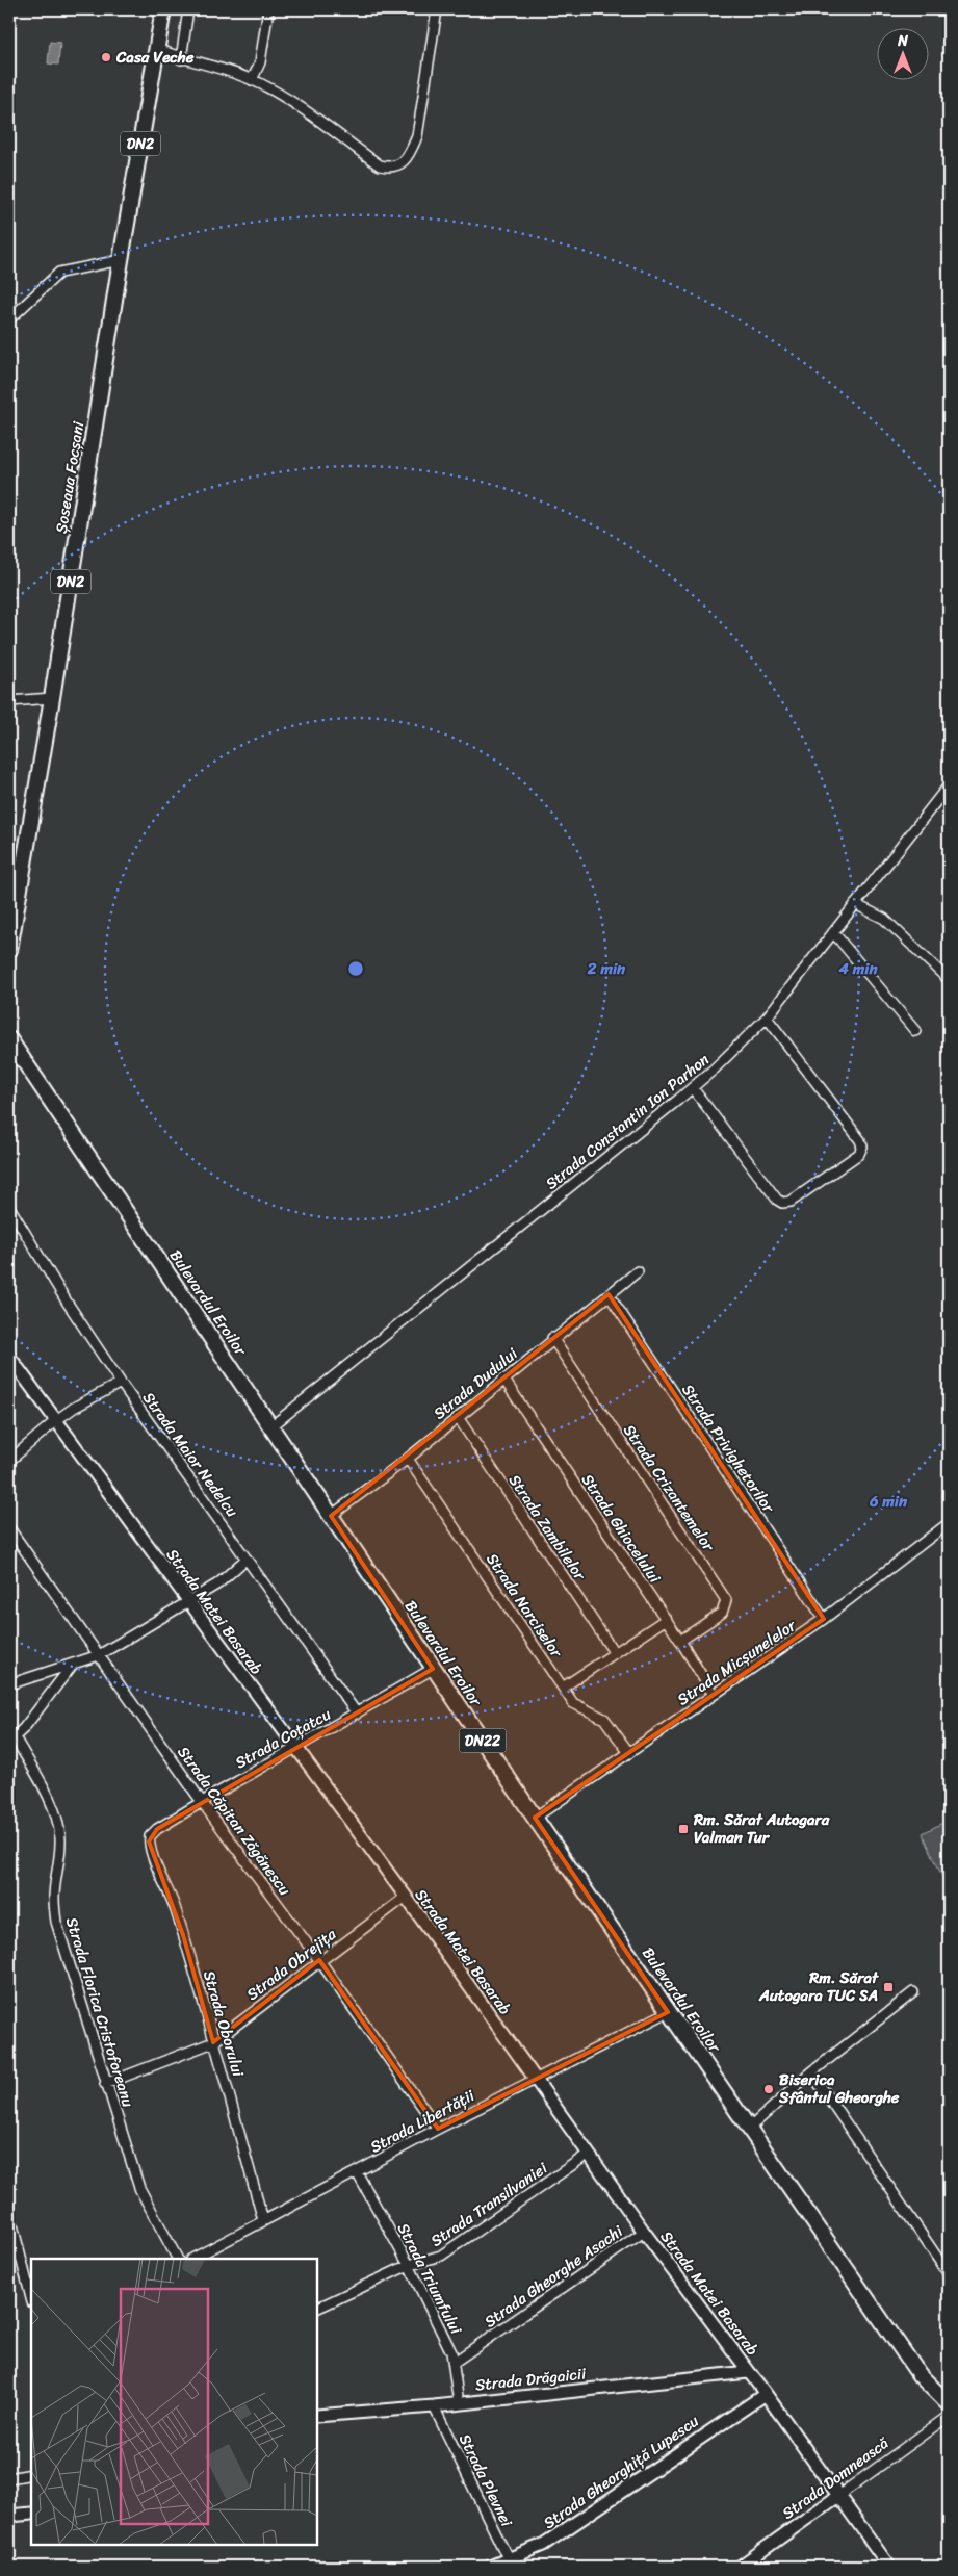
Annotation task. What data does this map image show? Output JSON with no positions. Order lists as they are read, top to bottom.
{
  "streets": {
    "main road": [
      "DN2",
      "Șoseaua Focșani",
      "Bulevardul Eroilor",
      "DN22"
    ],
    "street": [
      "Strada Constantin Ion Parhon",
      "Strada Dudului",
      "Strada Privighetorilor",
      "Strada Maior Nedelcu",
      "Strada Crizantemelor",
      "Strada Zambilelor",
      "Strada Ghiocelului",
      "Strada Narciselor",
      "Strada Matei Basarab",
      "Strada Micșunelelor",
      "Strada Coțatcu",
      "Strada Căpitan Zăgănescu",
      "Strada Obrejița",
      "Strada Florica Cristoforeanu",
      "Strada Oborului",
      "Strada Libertății",
      "Strada Transilvaniei",
      "Strada Gheorghe Asachi",
      "Strada Triumfului",
      "Strada Drăgaicii",
      "Strada Gheorghiță Lupescu",
      "Strada Domnească",
      "Strada Plevnei"
    ]
  },
  "crossings": [
    ["Strada Constantin Ion Parhon", "Bulevardul Eroilor"],
    ["Bulevardul Eroilor", "Strada Dudului"],
    ["Bulevardul Eroilor", "Strada Micșunelelor"],
    ["Bulevardul Eroilor", "Strada Coțatcu"],
    ["Bulevardul Eroilor", "Strada Libertății"],
    ["Strada Dudului", "Strada Privighetorilor"],
    ["Strada Dudului", "Strada Crizantemelor"],
    ["Strada Dudului", "Strada Zambilelor"],
    ["Strada Dudului", "Strada Ghiocelului"],
    ["Strada Dudului", "Strada Narciselor"],
    ["Strada Privighetorilor", "Strada Micșunelelor"],
    ["Strada Maior Nedelcu", "Strada Coțatcu"],
    ["Strada Crizantemelor", "Strada Ghiocelului"],
    ["Strada Ghiocelului", "Strada Micșunelelor"],
    ["Strada Narciselor", "Strada Micșunelelor"],
    ["Strada Matei Basarab", "Strada Coțatcu"],
    ["Strada Matei Basarab", "Strada Obrejița"],
    ["Strada Matei Basarab", "Strada Libertății"],
    ["Strada Matei Basarab", "Strada Transilvaniei"],
    ["Strada Matei Basarab", "Strada Gheorghe Asachi"],
    ["Strada Matei Basarab", "Strada Drăgaicii"],
    ["Strada Matei Basarab", "Strada Gheorghiță Lupescu"],
    ["Strada Matei Basarab", "Strada Domnească"],
    ["Strada Coțatcu", "Strada Căpitan Zăgănescu"],
    ["Strada Coțatcu", "Strada Oborului"],
    ["Strada Căpitan Zăgănescu", "Strada Obrejița"],
    ["Strada Căpitan Zăgănescu", "Strada Libertății"],
    ["Strada Obrejița", "Strada Florica Cristoforeanu"],
    ["Strada Obrejița", "Strada Oborului"],
    ["Strada Oborului", "Strada Libertății"],
    ["Strada Libertății", "Strada Triumfului"],
    ["Strada Transilvaniei", "Strada Triumfului"],
    ["Strada Gheorghe Asachi", "Strada Triumfului"],
    ["Strada Triumfului", "Strada Drăgaicii"],
    ["Strada Drăgaicii", "Strada Plevnei"],
    ["Strada Gheorghiță Lupescu", "Strada Plevnei"]
  ],
  "places": {
    "other": ["Casa Veche", "Biserica Sfântul Gheorghe"],
    "transit": ["Rm. Sărat Autogara Valman Tur", "Rm. Sărat Autogara TUC SA"]
  },
  "north": "top",
  "rings": ["2 min", "4 min", "6 min"]
}
